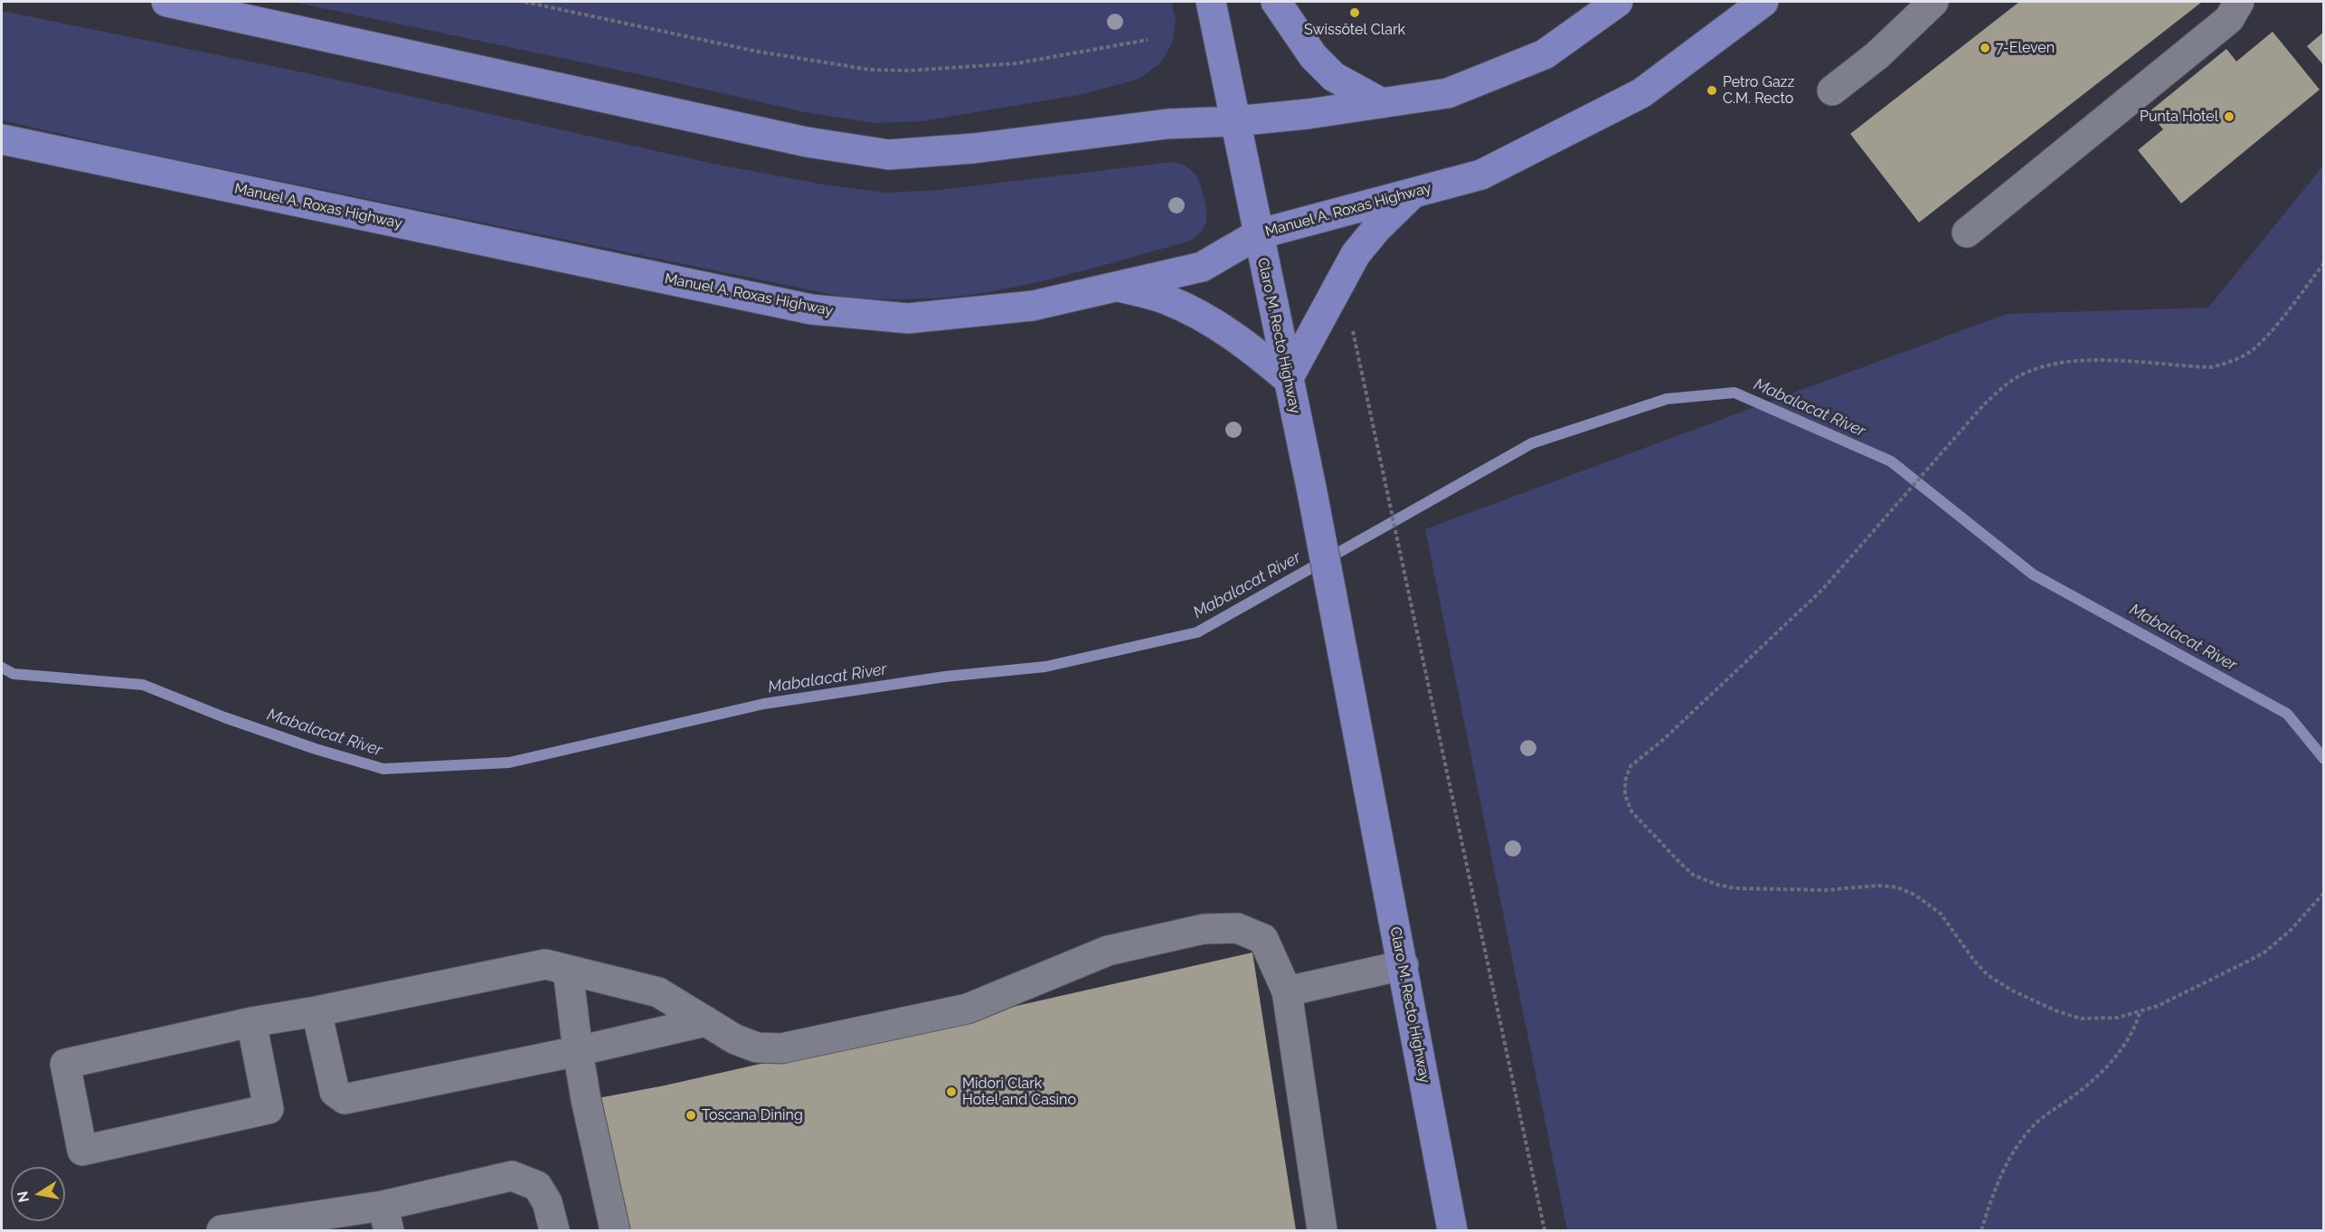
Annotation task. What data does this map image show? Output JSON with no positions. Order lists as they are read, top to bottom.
{
  "streets": {
    "main road": ["Manuel A. Roxas Highway", "Claro M. Recto Highway"]
  },
  "crossings": [
    ["Manuel A. Roxas Highway", "Claro M. Recto Highway"]
  ],
  "water": ["Mabalacat River"],
  "places": [
    "Swissôtel Clark",
    "7-Eleven",
    "Petro Gazz C.M. Recto",
    "Punta Hotel",
    "Midori Clark Hotel and Casino",
    "Toscana Dining"
  ],
  "north": "left"
}
